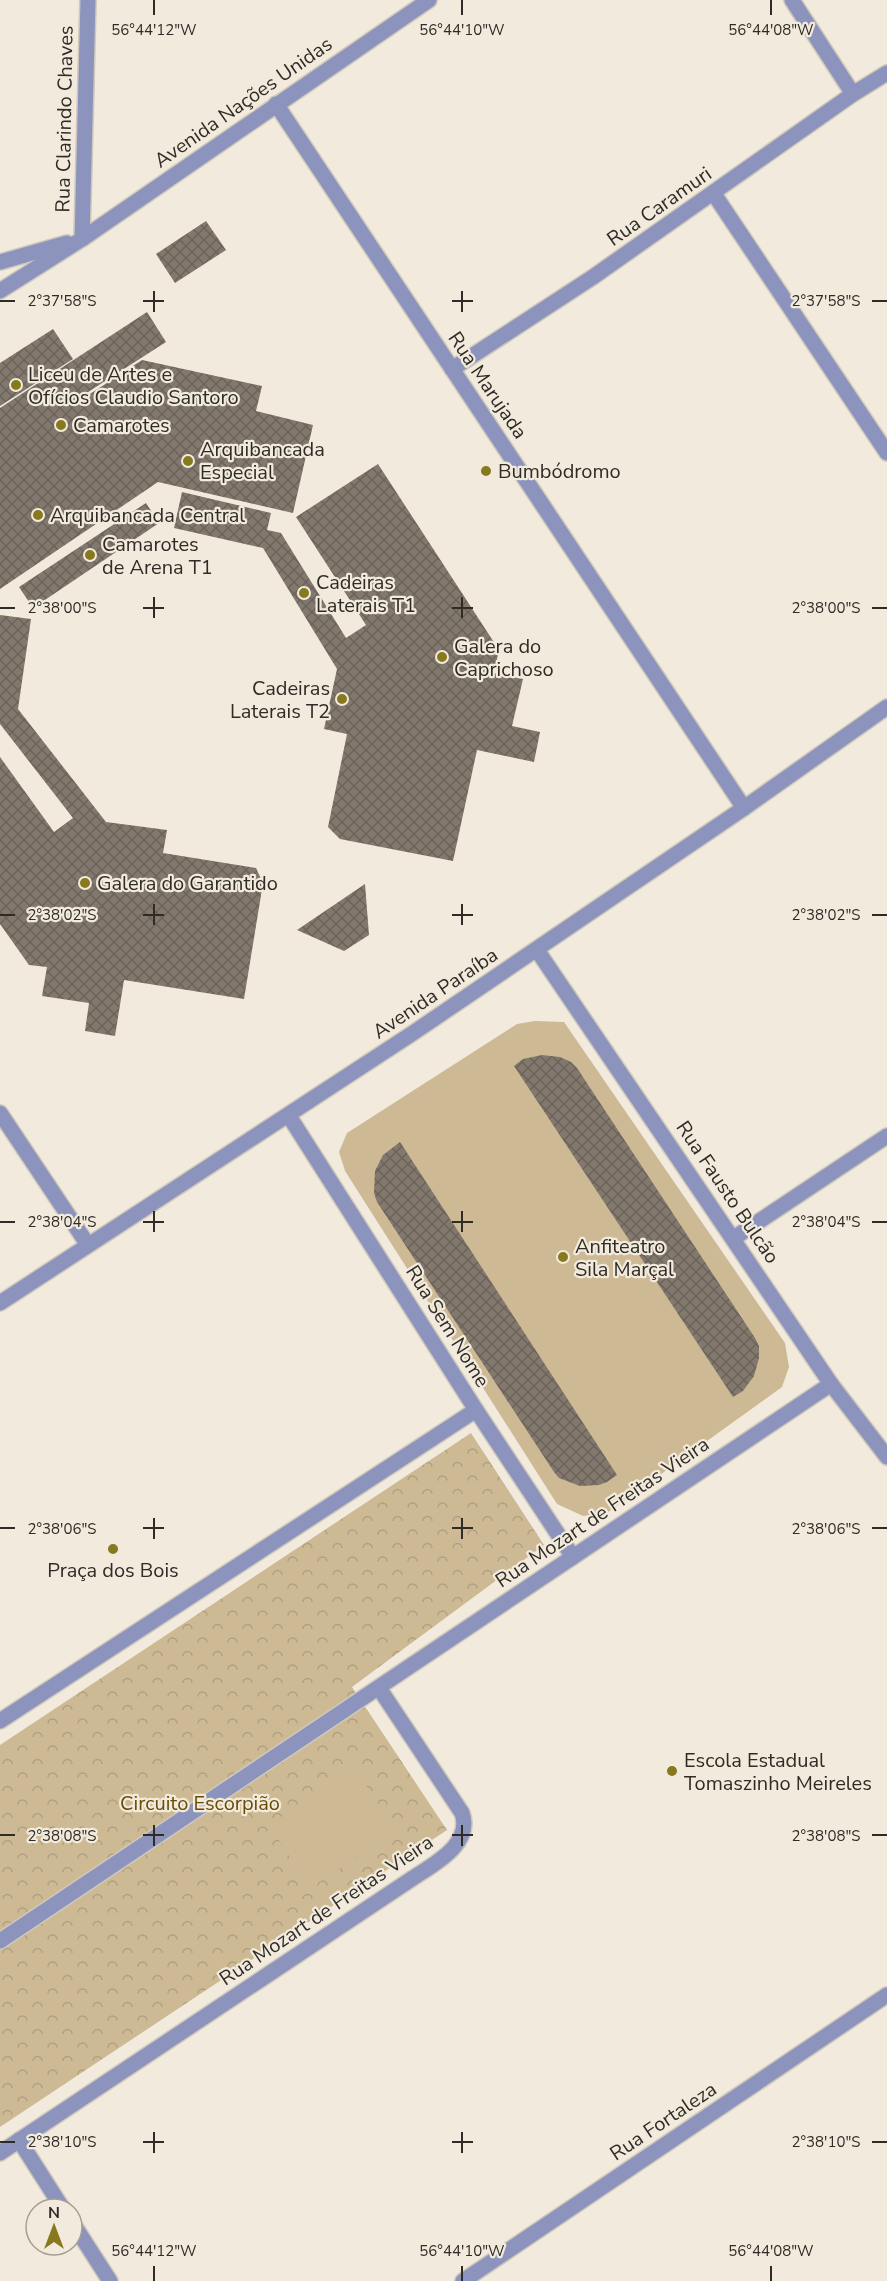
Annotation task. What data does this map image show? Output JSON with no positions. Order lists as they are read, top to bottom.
{
  "streets": {
    "street": [
      "Avenida Nações Unidas",
      "Rua Clarindo Chaves",
      "Rua Caramuri",
      "Rua Marujada",
      "Avenida Paraíba",
      "Rua Fausto Bulcão",
      "Rua Sem Nome",
      "Rua Mozart de Freitas Vieira",
      "Rua Fortaleza"
    ]
  },
  "crossings": [
    ["Avenida Nações Unidas", "Rua Clarindo Chaves"],
    ["Avenida Nações Unidas", "Rua Marujada"],
    ["Rua Caramuri", "Rua Marujada"],
    ["Rua Marujada", "Avenida Paraíba"],
    ["Avenida Paraíba", "Rua Fausto Bulcão"],
    ["Avenida Paraíba", "Rua Sem Nome"],
    ["Rua Fausto Bulcão", "Rua Mozart de Freitas Vieira"],
    ["Rua Sem Nome", "Rua Mozart de Freitas Vieira"]
  ],
  "parks": ["Circuito Escorpião"],
  "places": [
    "Liceu de Artes e Ofícios Claudio Santoro",
    "Camarotes",
    "Arquibancada Especial",
    "Bumbódromo",
    "Arquibancada Central",
    "Camarotes de Arena T1",
    "Cadeiras Laterais T1",
    "Galera do Caprichoso",
    "Cadeiras Laterais T2",
    "Galera do Garantido",
    "Anfiteatro Sila Marçal",
    "Praça dos Bois",
    "Escola Estadual Tomaszinho Meireles"
  ],
  "north": "top",
  "coordinates": [
    "56°44'12\"W",
    "56°44'10\"W",
    "56°44'08\"W",
    "2°37'58\"S",
    "2°38'00\"S",
    "2°38'02\"S",
    "2°38'04\"S",
    "2°38'06\"S",
    "2°38'08\"S",
    "2°38'10\"S"
  ]
}
